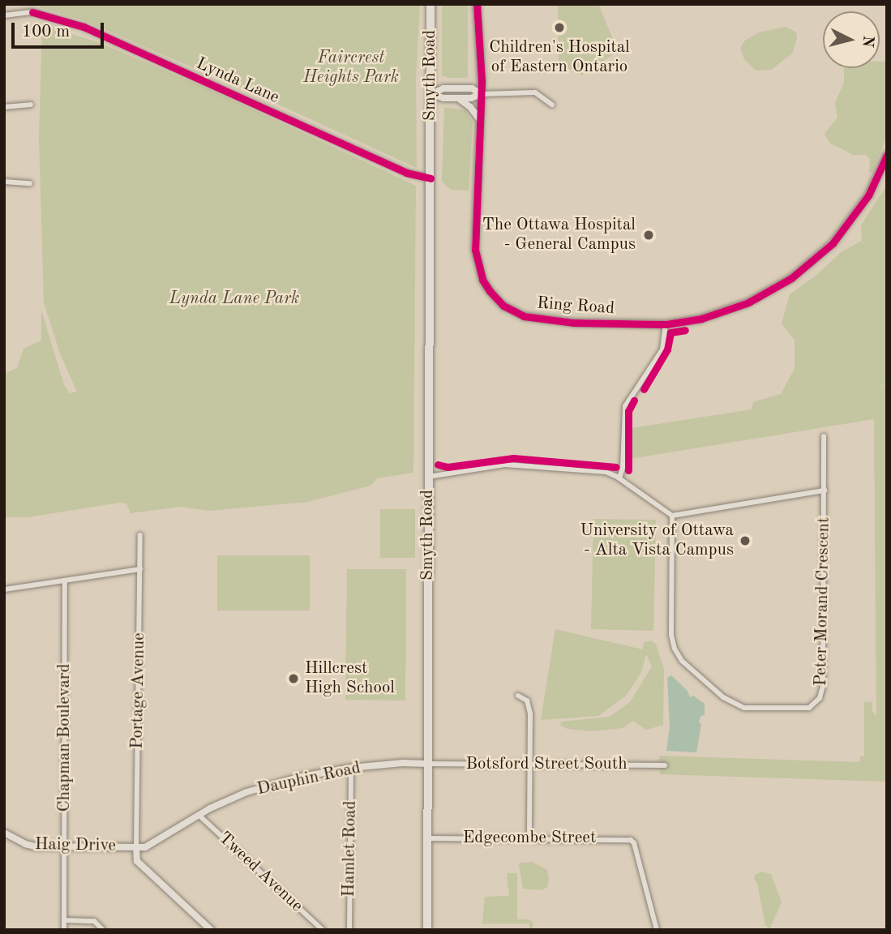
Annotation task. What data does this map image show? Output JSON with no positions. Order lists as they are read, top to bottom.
{
  "streets": {
    "main road": ["Smyth Road"],
    "street": [
      "Lynda Lane",
      "Ring Road",
      "Peter Morand Crescent",
      "Portage Avenue",
      "Chapman Boulevard",
      "Botsford Street South",
      "Dauphin Road",
      "Edgecombe Street",
      "Haig Drive",
      "Hamlet Road",
      "Tweed Avenue"
    ]
  },
  "crossings": [
    ["Smyth Road", "Lynda Lane"],
    ["Smyth Road", "Botsford Street South"],
    ["Smyth Road", "Dauphin Road"],
    ["Smyth Road", "Edgecombe Street"],
    ["Portage Avenue", "Dauphin Road"],
    ["Portage Avenue", "Haig Drive"],
    ["Chapman Boulevard", "Haig Drive"],
    ["Botsford Street South", "Dauphin Road"],
    ["Dauphin Road", "Haig Drive"],
    ["Dauphin Road", "Hamlet Road"],
    ["Dauphin Road", "Tweed Avenue"]
  ],
  "parks": ["Faircrest Heights Park", "Lynda Lane Park"],
  "places": [
    "Children's Hospital of Eastern Ontario",
    "The Ottawa Hospital - General Campus",
    "University of Ottawa - Alta Vista Campus",
    "Hillcrest High School"
  ],
  "scale_bar": "100 m",
  "north": "right"
}
